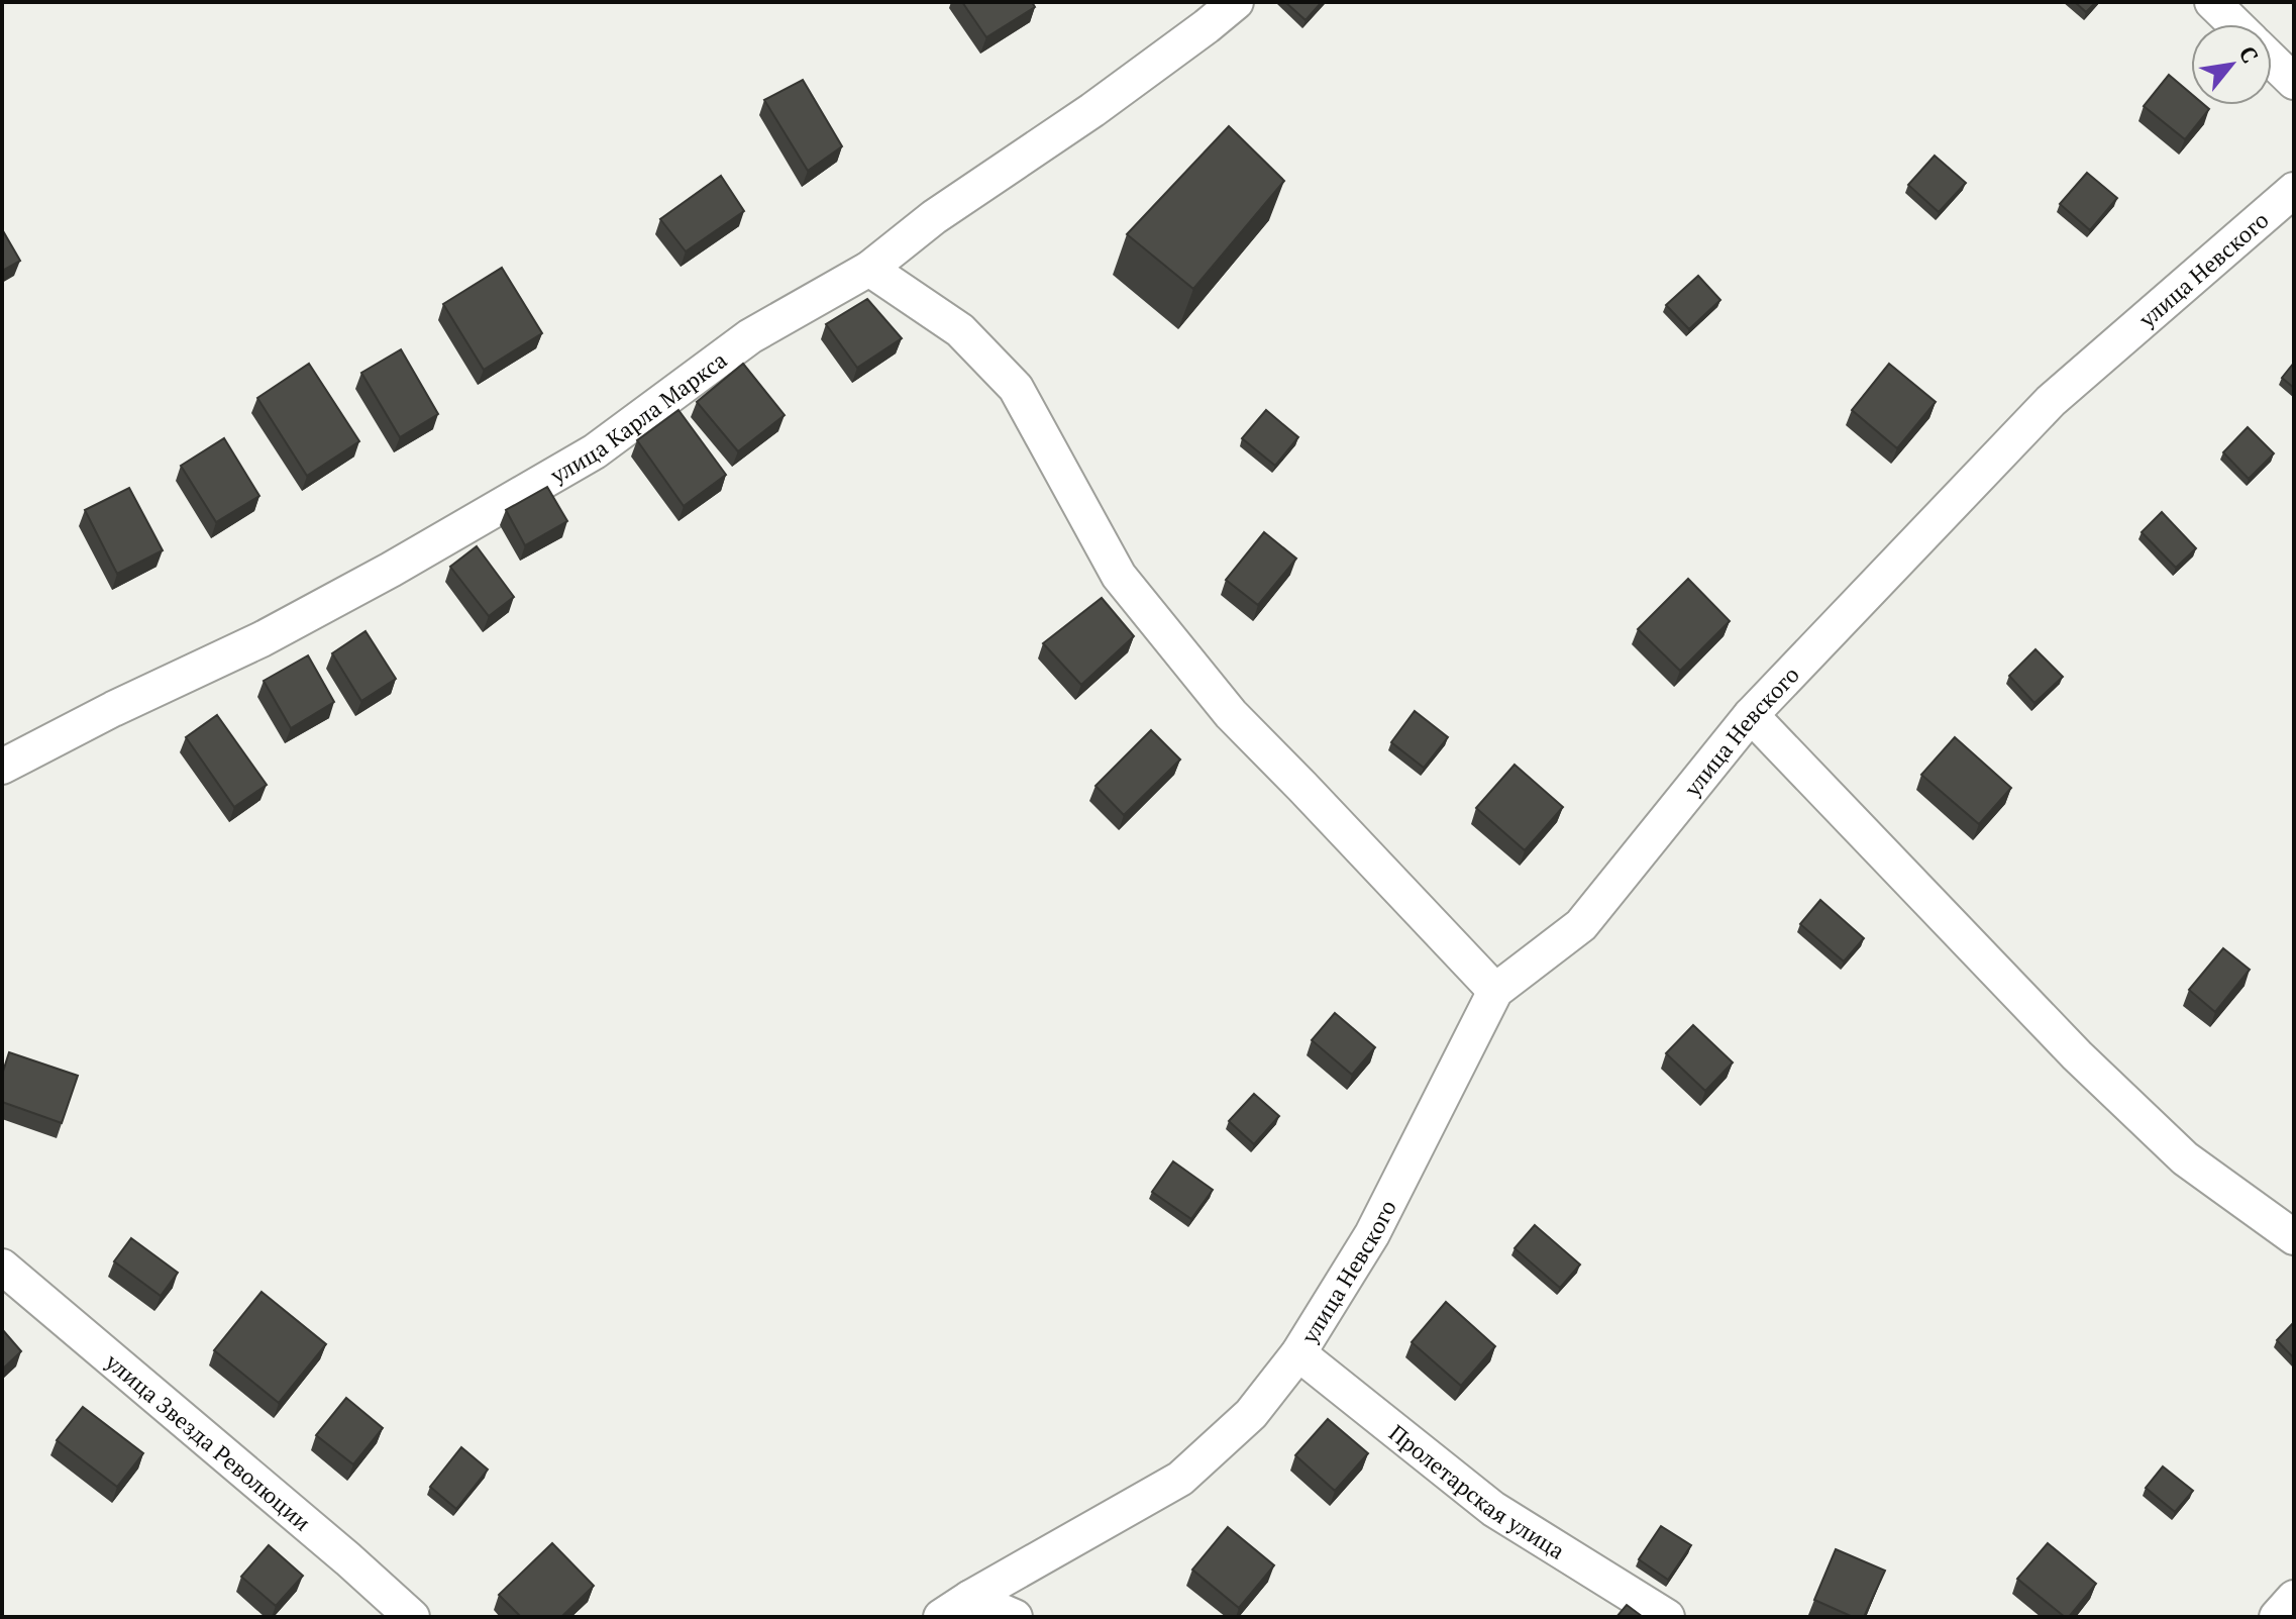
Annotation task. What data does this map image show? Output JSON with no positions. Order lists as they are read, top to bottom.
{
  "streets": {
    "street": [
      "улица Невского",
      "улица Карла Маркса",
      "улица Звезда Революции",
      "Пролетарская улица"
    ]
  },
  "crossings": [
    ["улица Невского", "Пролетарская улица"]
  ],
  "north": "top right"
}
